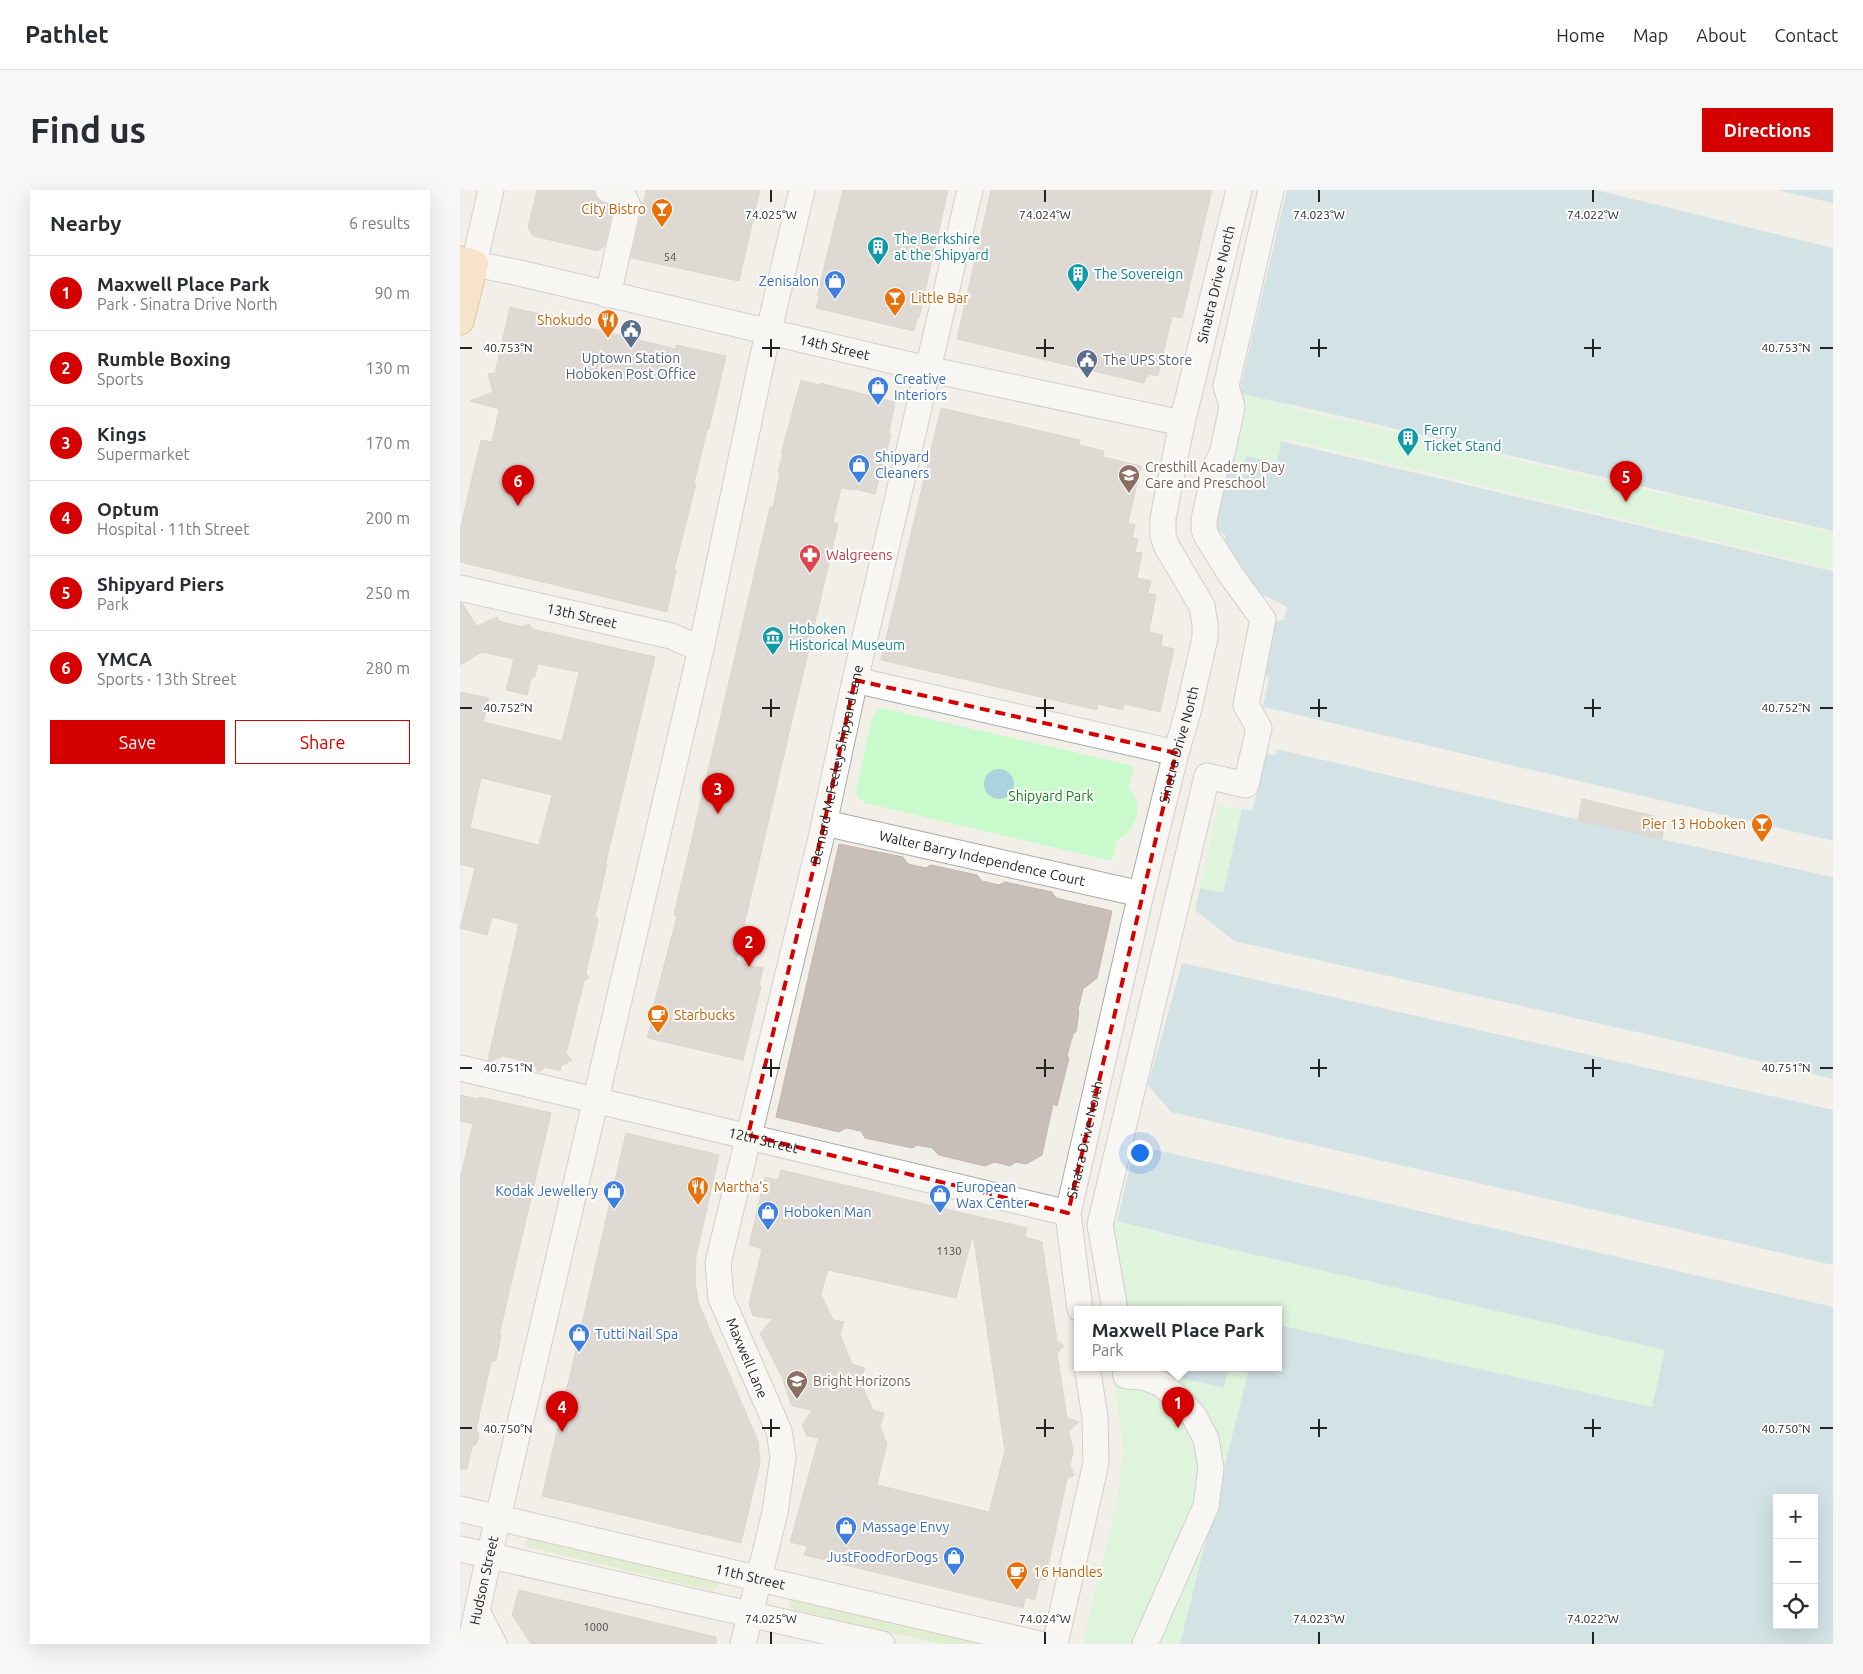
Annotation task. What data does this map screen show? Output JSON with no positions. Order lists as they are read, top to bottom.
{
  "streets": {
    "street": [
      "Sinatra Drive North",
      "14th Street",
      "13th Street",
      "Bernard McFeeley Shipyard Lane",
      "Walter Barry Independence Court",
      "12th Street",
      "Maxwell Lane",
      "11th Street",
      "Hudson Street"
    ]
  },
  "crossings": [
    ["Sinatra Drive North", "14th Street"],
    ["Sinatra Drive North", "Walter Barry Independence Court"],
    ["Sinatra Drive North", "12th Street"],
    ["14th Street", "Bernard McFeeley Shipyard Lane"],
    ["14th Street", "Hudson Street"],
    ["13th Street", "Hudson Street"],
    ["Bernard McFeeley Shipyard Lane", "Walter Barry Independence Court"],
    ["Bernard McFeeley Shipyard Lane", "12th Street"],
    ["Bernard McFeeley Shipyard Lane", "Maxwell Lane"],
    ["12th Street", "Maxwell Lane"],
    ["12th Street", "Hudson Street"],
    ["Maxwell Lane", "11th Street"],
    ["11th Street", "Hudson Street"]
  ],
  "parks": ["Shipyard Park"],
  "places": {
    "bar": ["City Bistro", "Little Bar", "Pier 13 Hoboken"],
    "building": ["The Berkshire at the Shipyard", "The Sovereign", "Ferry Ticket Stand"],
    "shop": [
      "Zenisalon",
      "Creative Interiors",
      "Shipyard Cleaners",
      "Kodak Jewellery",
      "European Wax Center",
      "Hoboken Man",
      "Tutti Nail Spa",
      "Massage Envy",
      "JustFoodForDogs"
    ],
    "restaurant": ["Shokudo", "Martha’s"],
    "public building": ["Uptown Station Hoboken Post Office", "The UPS Store"],
    "school or university": ["Cresthill Academy Day Care and Preschool", "Bright Horizons"],
    "pharmacy": ["Walgreens"],
    "museum": ["Hoboken Historical Museum"],
    "cafe": ["Starbucks", "16 Handles"]
  },
  "house_numbers": ["54", "1130", "1000"],
  "page": {
    "header": "Pathlet",
    "nav": [
      "Home",
      "Map",
      "About",
      "Contact"
    ],
    "buttons": [
      "Directions",
      ["Save", "Share"]
    ],
    "title": "Find us",
    "heading": ["Nearby", "6 results"],
    "list": [
      {
        "mark": "1",
        "name": "Maxwell Place Park",
        "note": "Park · Sinatra Drive North",
        "value": "90 m"
      },
      {
        "mark": "2",
        "name": "Rumble Boxing",
        "note": "Sports",
        "value": "130 m"
      },
      {
        "mark": "3",
        "name": "Kings",
        "note": "Supermarket",
        "value": "170 m"
      },
      {
        "mark": "4",
        "name": "Optum",
        "note": "Hospital · 11th Street",
        "value": "200 m"
      },
      {
        "mark": "5",
        "name": "Shipyard Piers",
        "note": "Park",
        "value": "250 m"
      },
      {
        "mark": "6",
        "name": "YMCA",
        "note": "Sports · 13th Street",
        "value": "280 m"
      }
    ],
    "pins": [
      "5",
      "6",
      "3",
      "2",
      "1",
      "4"
    ],
    "popup": ["Maxwell Place Park", "Park"],
    "map_buttons": ["+", "−"]
  },
  "coordinates": [
    "74.025°W",
    "74.024°W",
    "74.023°W",
    "74.022°W",
    "40.753°N",
    "40.752°N",
    "40.751°N",
    "40.750°N"
  ]
}
